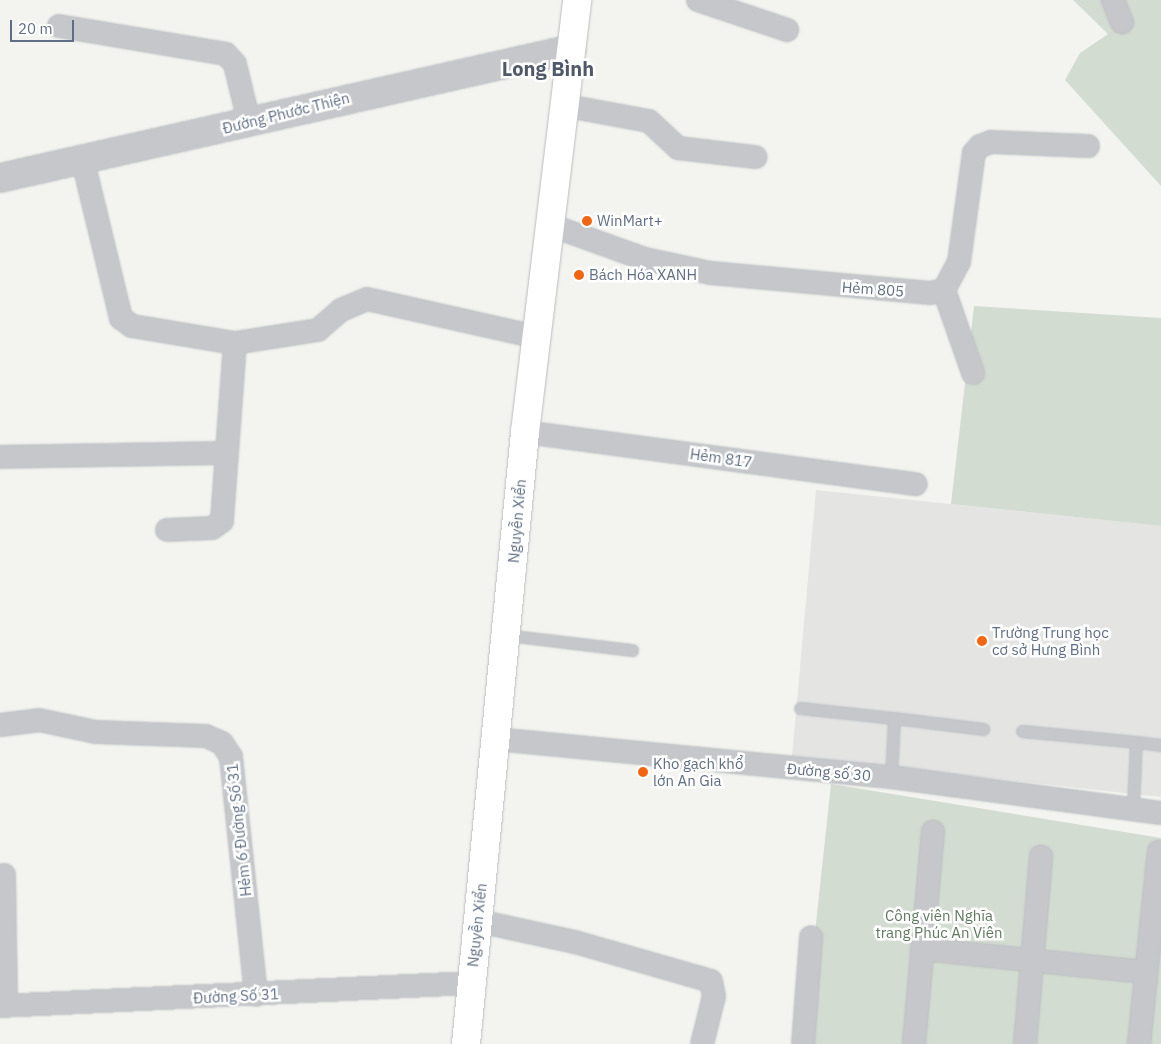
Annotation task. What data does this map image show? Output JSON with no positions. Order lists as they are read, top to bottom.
{
  "streets": {
    "main road": ["Nguyễn Xiển"],
    "street": [
      "Đường Phước Thiện",
      "Hẻm 805",
      "Hẻm 817",
      "Đường số 30",
      "Hẻm 6 Đường Số 31",
      "Đường Số 31"
    ]
  },
  "crossings": [
    ["Đường Phước Thiện", "Nguyễn Xiển"],
    ["Hẻm 805", "Nguyễn Xiển"],
    ["Hẻm 817", "Nguyễn Xiển"],
    ["Nguyễn Xiển", "Đường số 30"],
    ["Nguyễn Xiển", "Đường Số 31"],
    ["Hẻm 6 Đường Số 31", "Đường Số 31"]
  ],
  "districts": ["Long Bình"],
  "parks": ["Công viên Nghĩa trang Phúc An Viên"],
  "places": [
    "WinMart+",
    "Bách Hóa XANH",
    "Trường Trung học cơ sở Hưng Bình",
    "Kho gạch khổ lớn An Gia"
  ],
  "scale_bar": "20 m"
}
